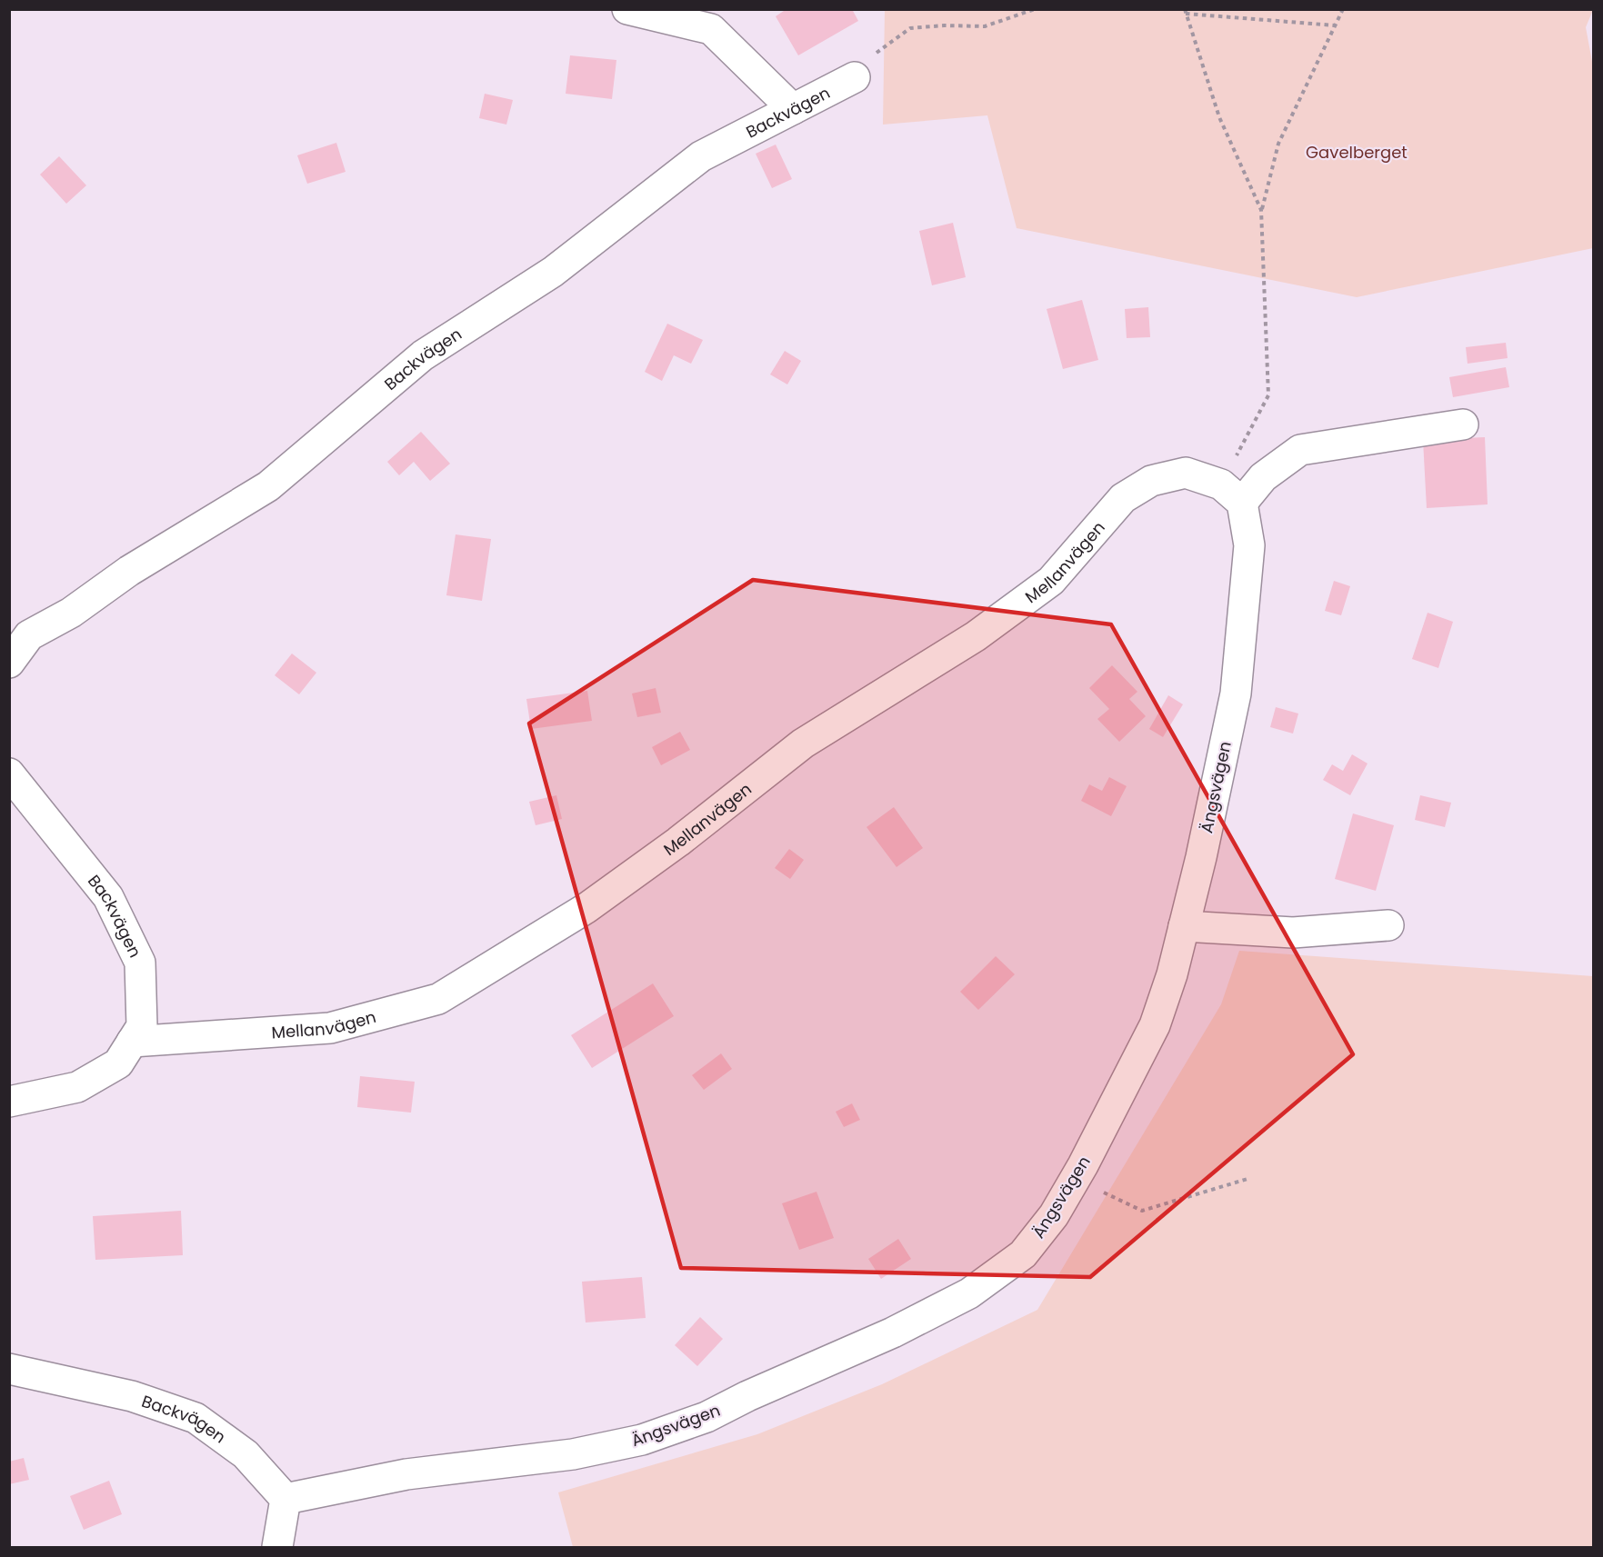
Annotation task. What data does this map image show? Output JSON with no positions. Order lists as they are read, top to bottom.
{
  "streets": {
    "street": ["Backvägen", "Mellanvägen", "Ängsvägen"]
  },
  "crossings": [
    ["Backvägen", "Mellanvägen"],
    ["Backvägen", "Ängsvägen"],
    ["Mellanvägen", "Ängsvägen"]
  ],
  "parks": ["Gavelberget"]
}
